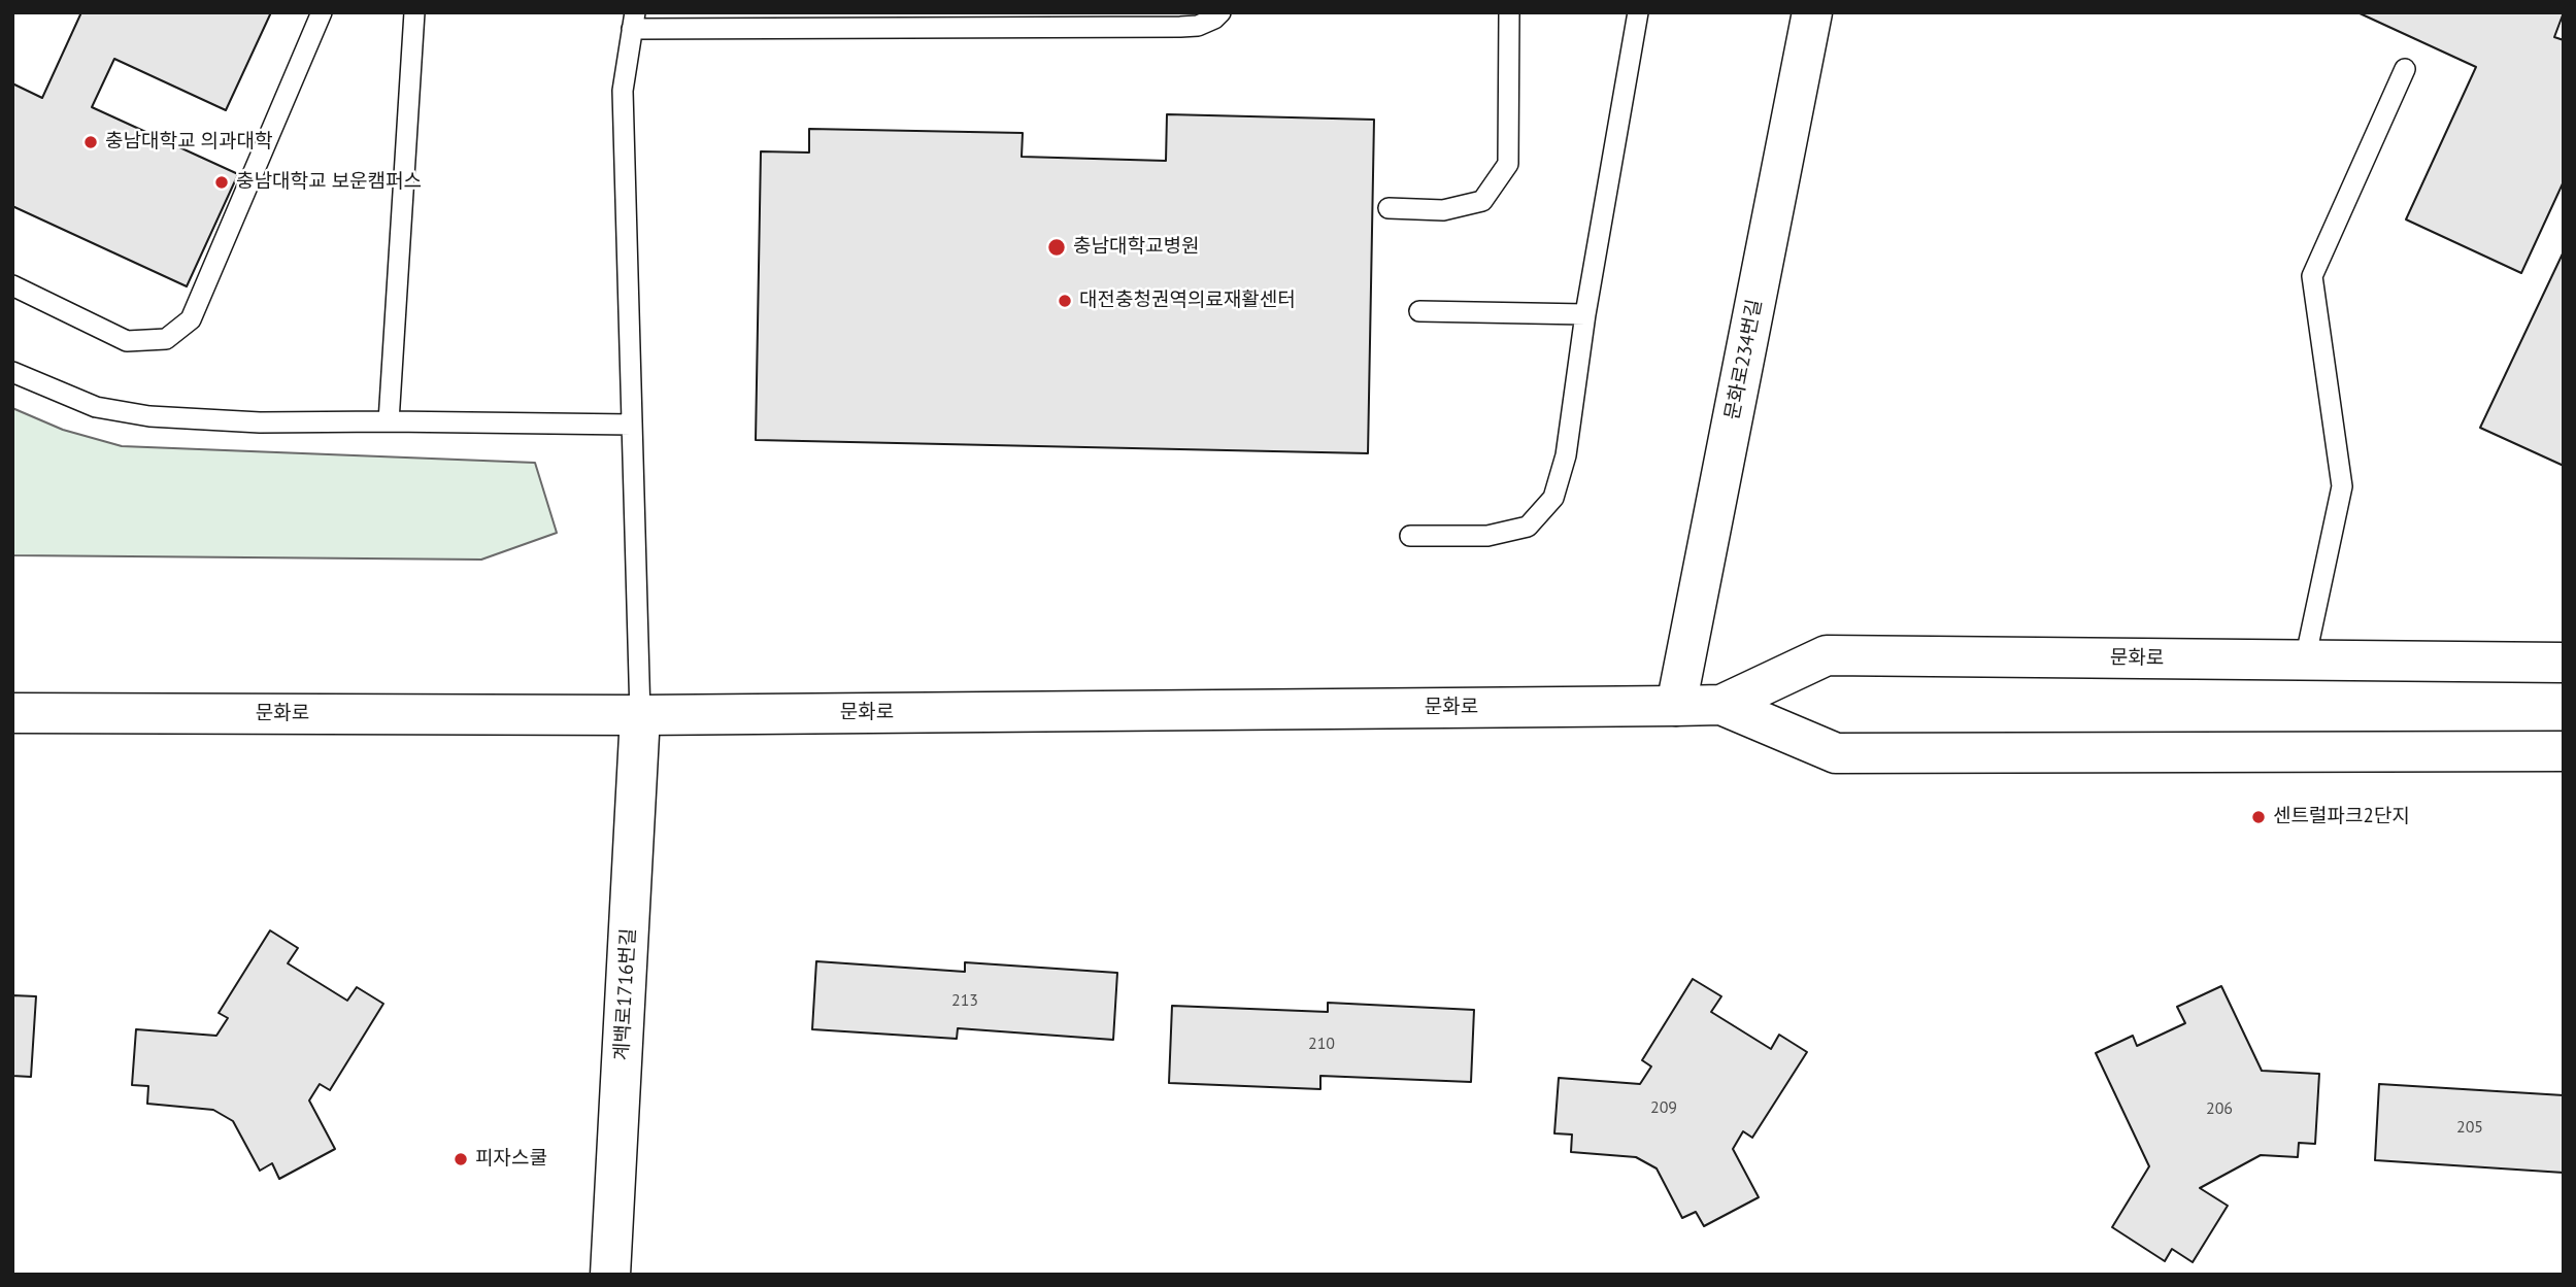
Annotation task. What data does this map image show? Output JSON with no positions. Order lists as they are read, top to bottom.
{
  "streets": {
    "main road": ["문화로234번길", "문화로", "계백로1716번길"]
  },
  "crossings": [
    ["문화로234번길", "문화로"],
    ["문화로", "계백로1716번길"]
  ],
  "places": [
    "충남대학교 의과대학",
    "충남대학교 보운캠퍼스",
    "충남대학교병원",
    "대전충청권역의료재활센터",
    "센트럴파크2단지",
    "피자스쿨"
  ],
  "house_numbers": [
    "213",
    "210",
    "209",
    "206",
    "205"
  ]
}
